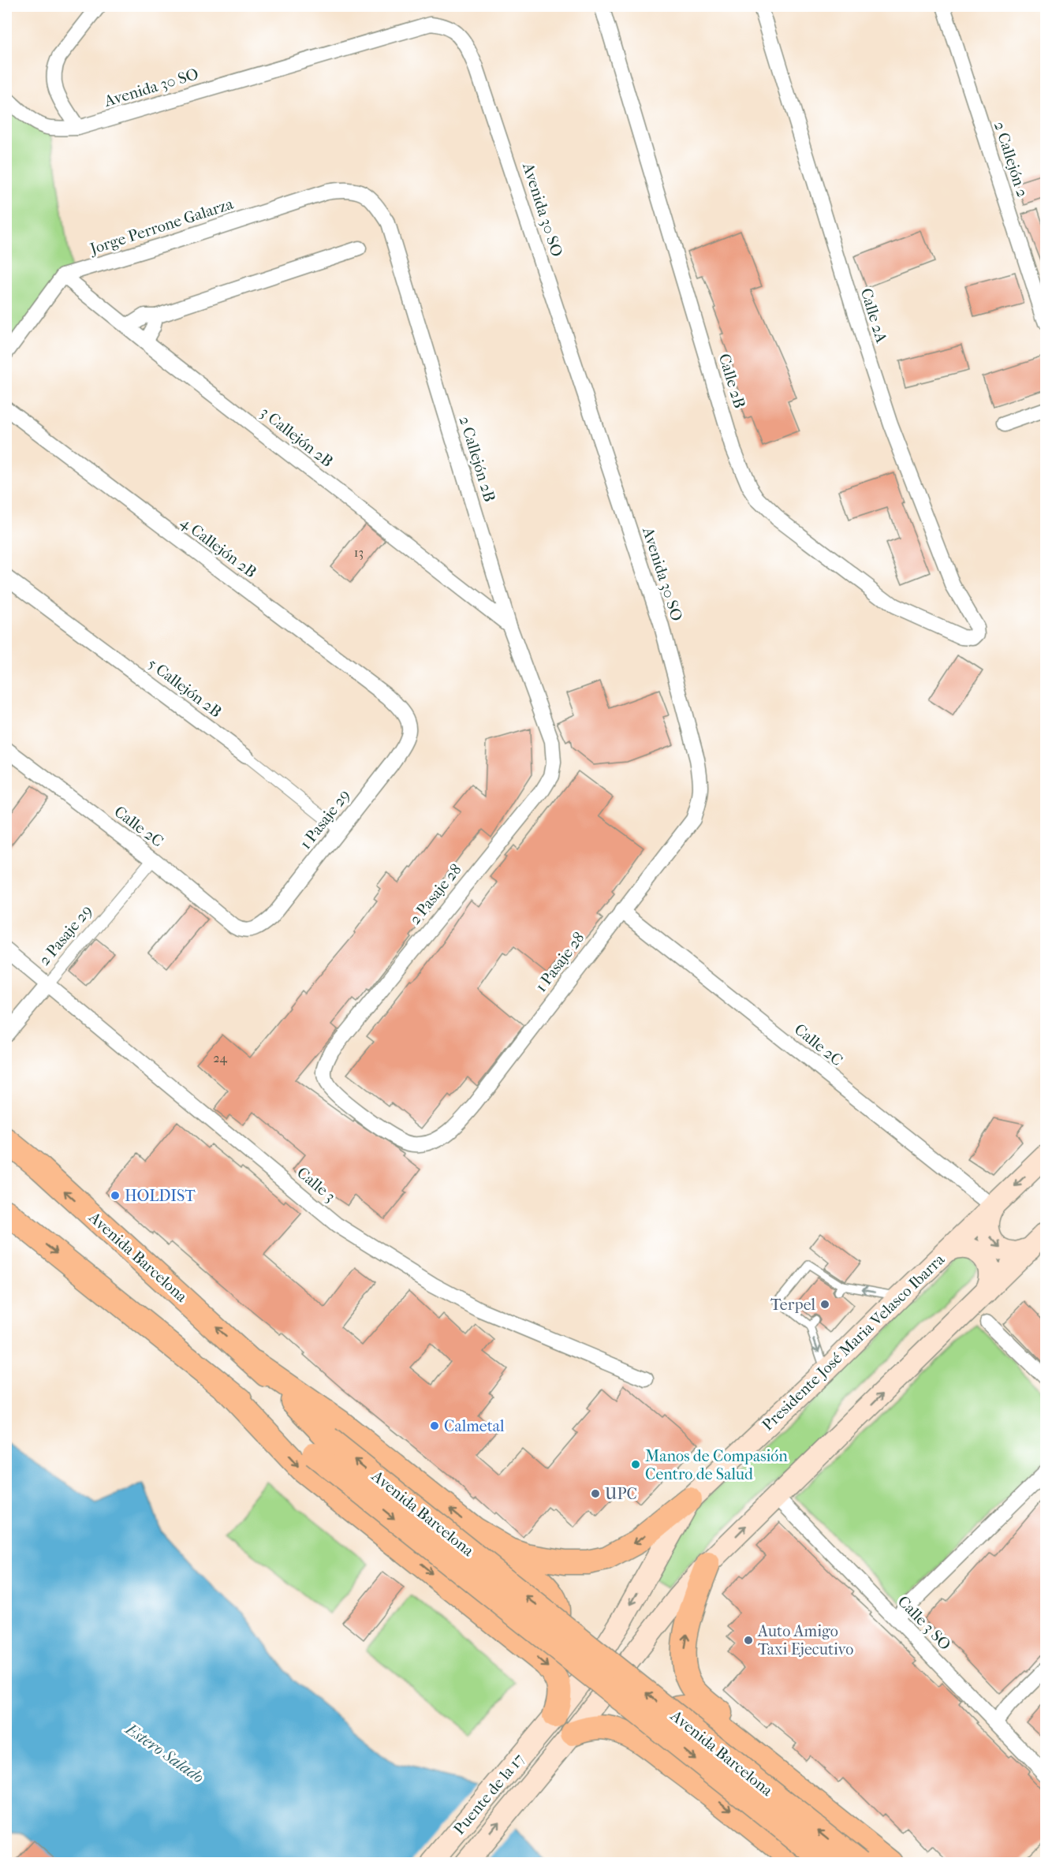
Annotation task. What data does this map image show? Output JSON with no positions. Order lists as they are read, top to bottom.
{
  "streets": {
    "main road": ["Avenida Barcelona", "Presidente José Maria Velasco Ibarra", "Puente de la 17"],
    "street": [
      "Avenida 30 SO",
      "2 Callejón 2",
      "Jorge Perrone Galarza",
      "Calle 2A",
      "Calle 2B",
      "3 Callejón 2B",
      "2 Callejón 2B",
      "4 Callejón 2B",
      "5 Callejón 2B",
      "1 Pasaje 29",
      "Calle 2C",
      "2 Pasaje 28",
      "2 Pasaje 29",
      "1 Pasaje 28",
      "Calle 3",
      "Calle 3 SO"
    ]
  },
  "crossings": [
    ["Avenida 30 SO", "1 Pasaje 28"],
    ["Jorge Perrone Galarza", "3 Callejón 2B"],
    ["Jorge Perrone Galarza", "2 Callejón 2B"],
    ["Calle 2A", "Calle 2B"],
    ["3 Callejón 2B", "2 Callejón 2B"],
    ["2 Callejón 2B", "2 Pasaje 28"],
    ["4 Callejón 2B", "1 Pasaje 29"],
    ["5 Callejón 2B", "1 Pasaje 29"],
    ["1 Pasaje 29", "Calle 2C"],
    ["Calle 2C", "2 Pasaje 29"],
    ["Calle 2C", "1 Pasaje 28"],
    ["Calle 2C", "Presidente José Maria Velasco Ibarra"],
    ["2 Pasaje 28", "1 Pasaje 28"],
    ["2 Pasaje 29", "Calle 3"],
    ["Presidente José Maria Velasco Ibarra", "Puente de la 17"]
  ],
  "water": ["Estero Salado"],
  "places": [
    "HOLDIST",
    "Terpel",
    "Calmetal",
    "Manos de Compasión Centro de Salud",
    "UPC",
    "Auto Amigo Taxi Ejecutivo"
  ],
  "house_numbers": ["13", "24"]
}
